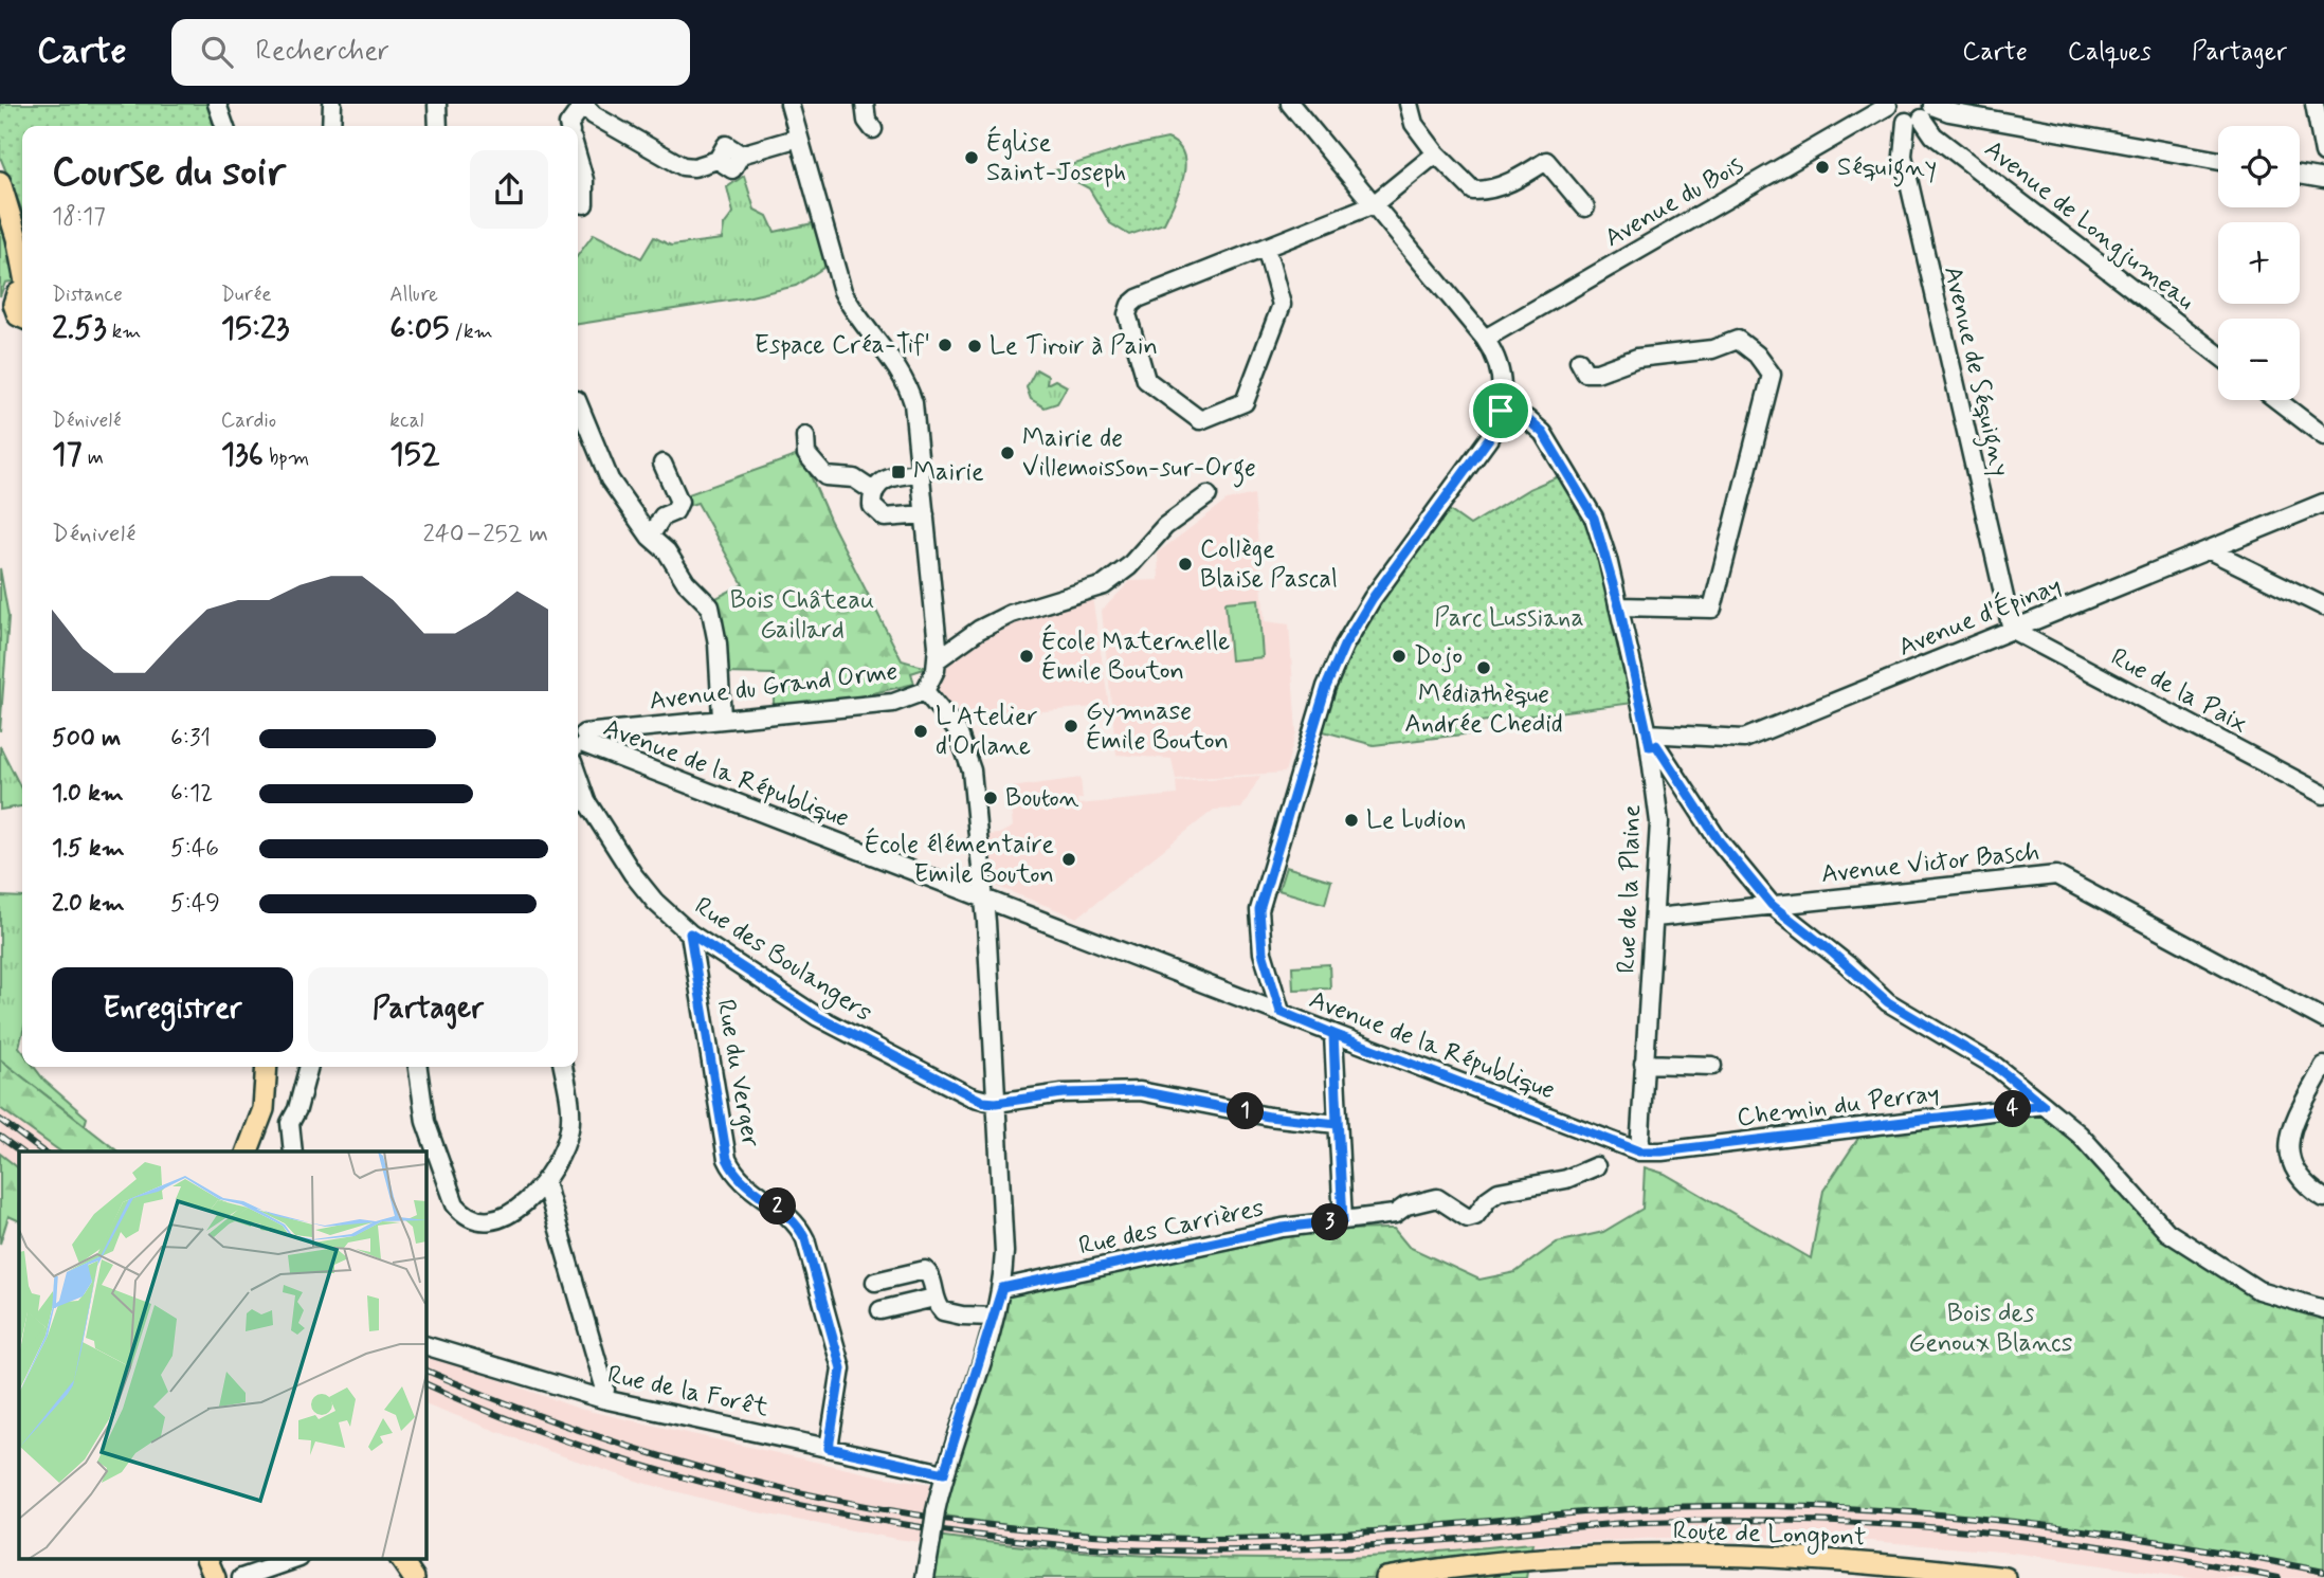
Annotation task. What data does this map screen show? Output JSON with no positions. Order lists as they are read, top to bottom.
{
  "streets": {
    "main road": ["Route de Longpont"],
    "street": [
      "Avenue du Bois",
      "Avenue de Longjumeau",
      "Avenue de Séquigny",
      "Avenue d'Épinay",
      "Avenue du Grand Orme",
      "Rue de la Paix",
      "Avenue de la République",
      "Avenue Victor Basch",
      "Rue de la Plaine",
      "Rue des Boulangers",
      "Rue du Verger",
      "Chemin du Perray",
      "Rue des Carrières",
      "Rue de la Forêt"
    ]
  },
  "crossings": [
    ["Avenue du Bois", "Avenue de Longjumeau"],
    ["Avenue de Longjumeau", "Avenue de Séquigny"],
    ["Avenue de Séquigny", "Avenue d'Épinay"],
    ["Avenue de Séquigny", "Rue de la Paix"],
    ["Avenue d'Épinay", "Rue de la Paix"],
    ["Avenue d'Épinay", "Rue de la Plaine"],
    ["Avenue de la République", "Rue de la Plaine"],
    ["Avenue de la République", "Chemin du Perray"],
    ["Avenue Victor Basch", "Rue de la Plaine"],
    ["Rue de la Plaine", "Chemin du Perray"],
    ["Rue des Boulangers", "Rue du Verger"],
    ["Rue du Verger", "Rue de la Forêt"]
  ],
  "parks": ["Bois Château Gaillard", "Parc Lussiana", "Bois des Genoux Blancs"],
  "places": {
    "other": [
      "Église Saint-Joseph",
      "Séquigny",
      "Espace Créa-Tif'",
      "Le Tiroir à Pain",
      "Mairie de Villemoisson-sur-Orge",
      "Collège Blaise Pascal",
      "École Maternelle Émile Bouton",
      "Dojo",
      "Médiathèque Andrée Chedid",
      "Gymnase Émile Bouton",
      "L'Atelier d'Orlane",
      "Bouton",
      "Le Ludion",
      "École élémentaire Emile Bouton"
    ],
    "transit": ["Mairie"]
  },
  "page": {
    "header": "Carte",
    "search": "Rechercher",
    "nav": ["Carte", "Calques", "Partager"],
    "map_buttons": ["+", "−"],
    "heading": ["Course du soir", "18:17"],
    "stats": [
      ["Distance", "2.53 km"],
      ["Durée", "15:23"],
      ["Allure", "6:05 /km"],
      ["Dénivelé", "17 m"],
      ["Cardio", "136 bpm"],
      ["kcal", "152"]
    ],
    "chart": ["Dénivelé", "240–252 m"],
    "list": [
      {
        "name": "500 m",
        "note": "6:31"
      },
      {
        "name": "1.0 km",
        "note": "6:12"
      },
      {
        "name": "1.5 km",
        "note": "5:46"
      },
      {
        "name": "2.0 km",
        "note": "5:49"
      }
    ],
    "buttons": ["Enregistrer", "Partager"],
    "pins": [
      "4",
      "1",
      "2",
      "3"
    ]
  }
}
